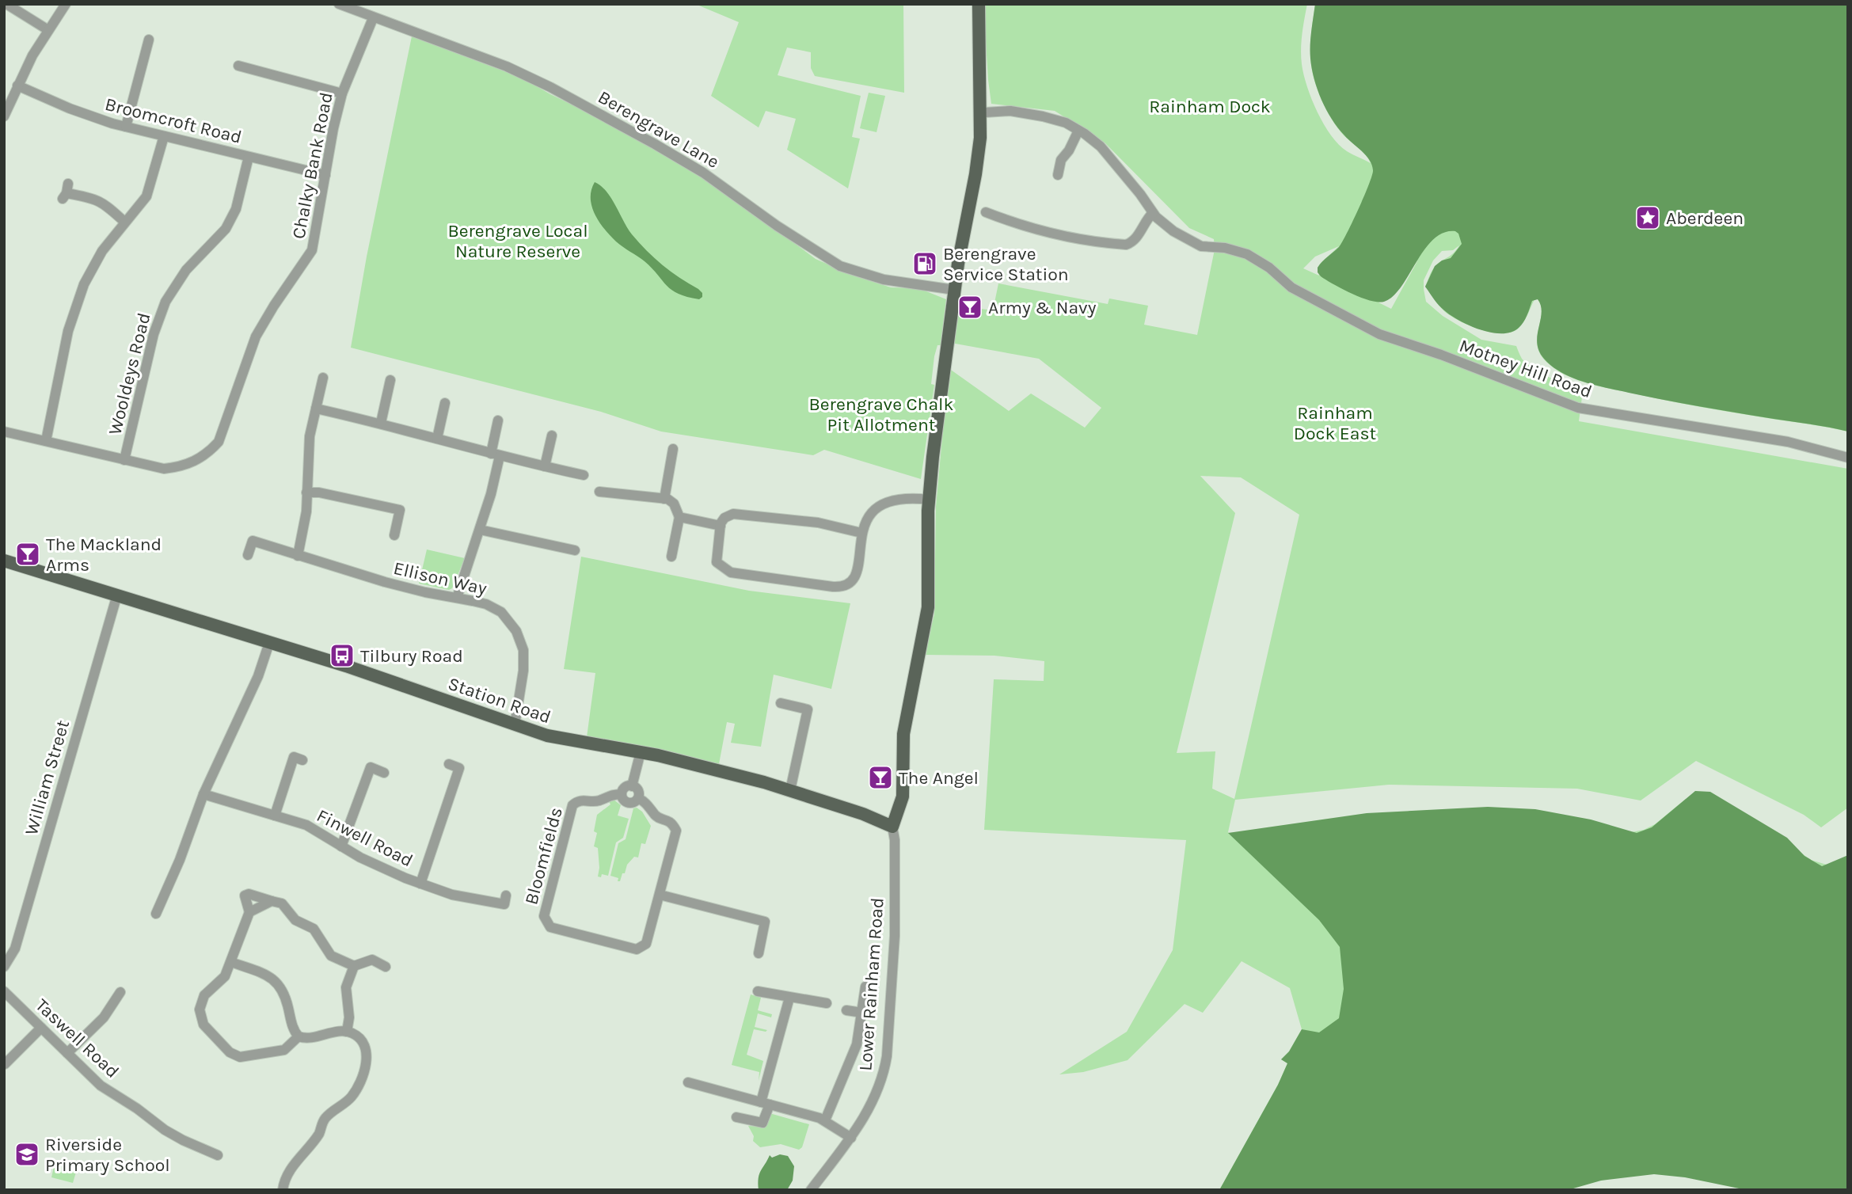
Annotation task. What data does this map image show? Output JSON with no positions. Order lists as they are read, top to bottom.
{
  "streets": {
    "main road": ["Station Road"],
    "street": [
      "Broomcroft Road",
      "Berengrave Lane",
      "Chalky Bank Road",
      "Motney Hill Road",
      "Wooldeys Road",
      "Ellison Way",
      "William Street",
      "Finwell Road",
      "Bloomfields",
      "Lower Rainham Road",
      "Taswell Road"
    ]
  },
  "crossings": [
    ["Broomcroft Road", "Chalky Bank Road"],
    ["Broomcroft Road", "Wooldeys Road"],
    ["Berengrave Lane", "Chalky Bank Road"],
    ["Chalky Bank Road", "Wooldeys Road"],
    ["Ellison Way", "Station Road"],
    ["Station Road", "William Street"],
    ["Station Road", "Lower Rainham Road"]
  ],
  "parks": [
    "Rainham Dock",
    "Berengrave Local Nature Reserve",
    "Berengrave Chalk Pit Allotment",
    "Rainham Dock East"
  ],
  "places": {
    "place": ["Aberdeen"],
    "fuel station": ["Berengrave Service Station"],
    "bar": ["Army & Navy", "The Mackland Arms", "The Angel"],
    "bus stop": ["Tilbury Road"],
    "school or university": ["Riverside Primary School"]
  }
}
